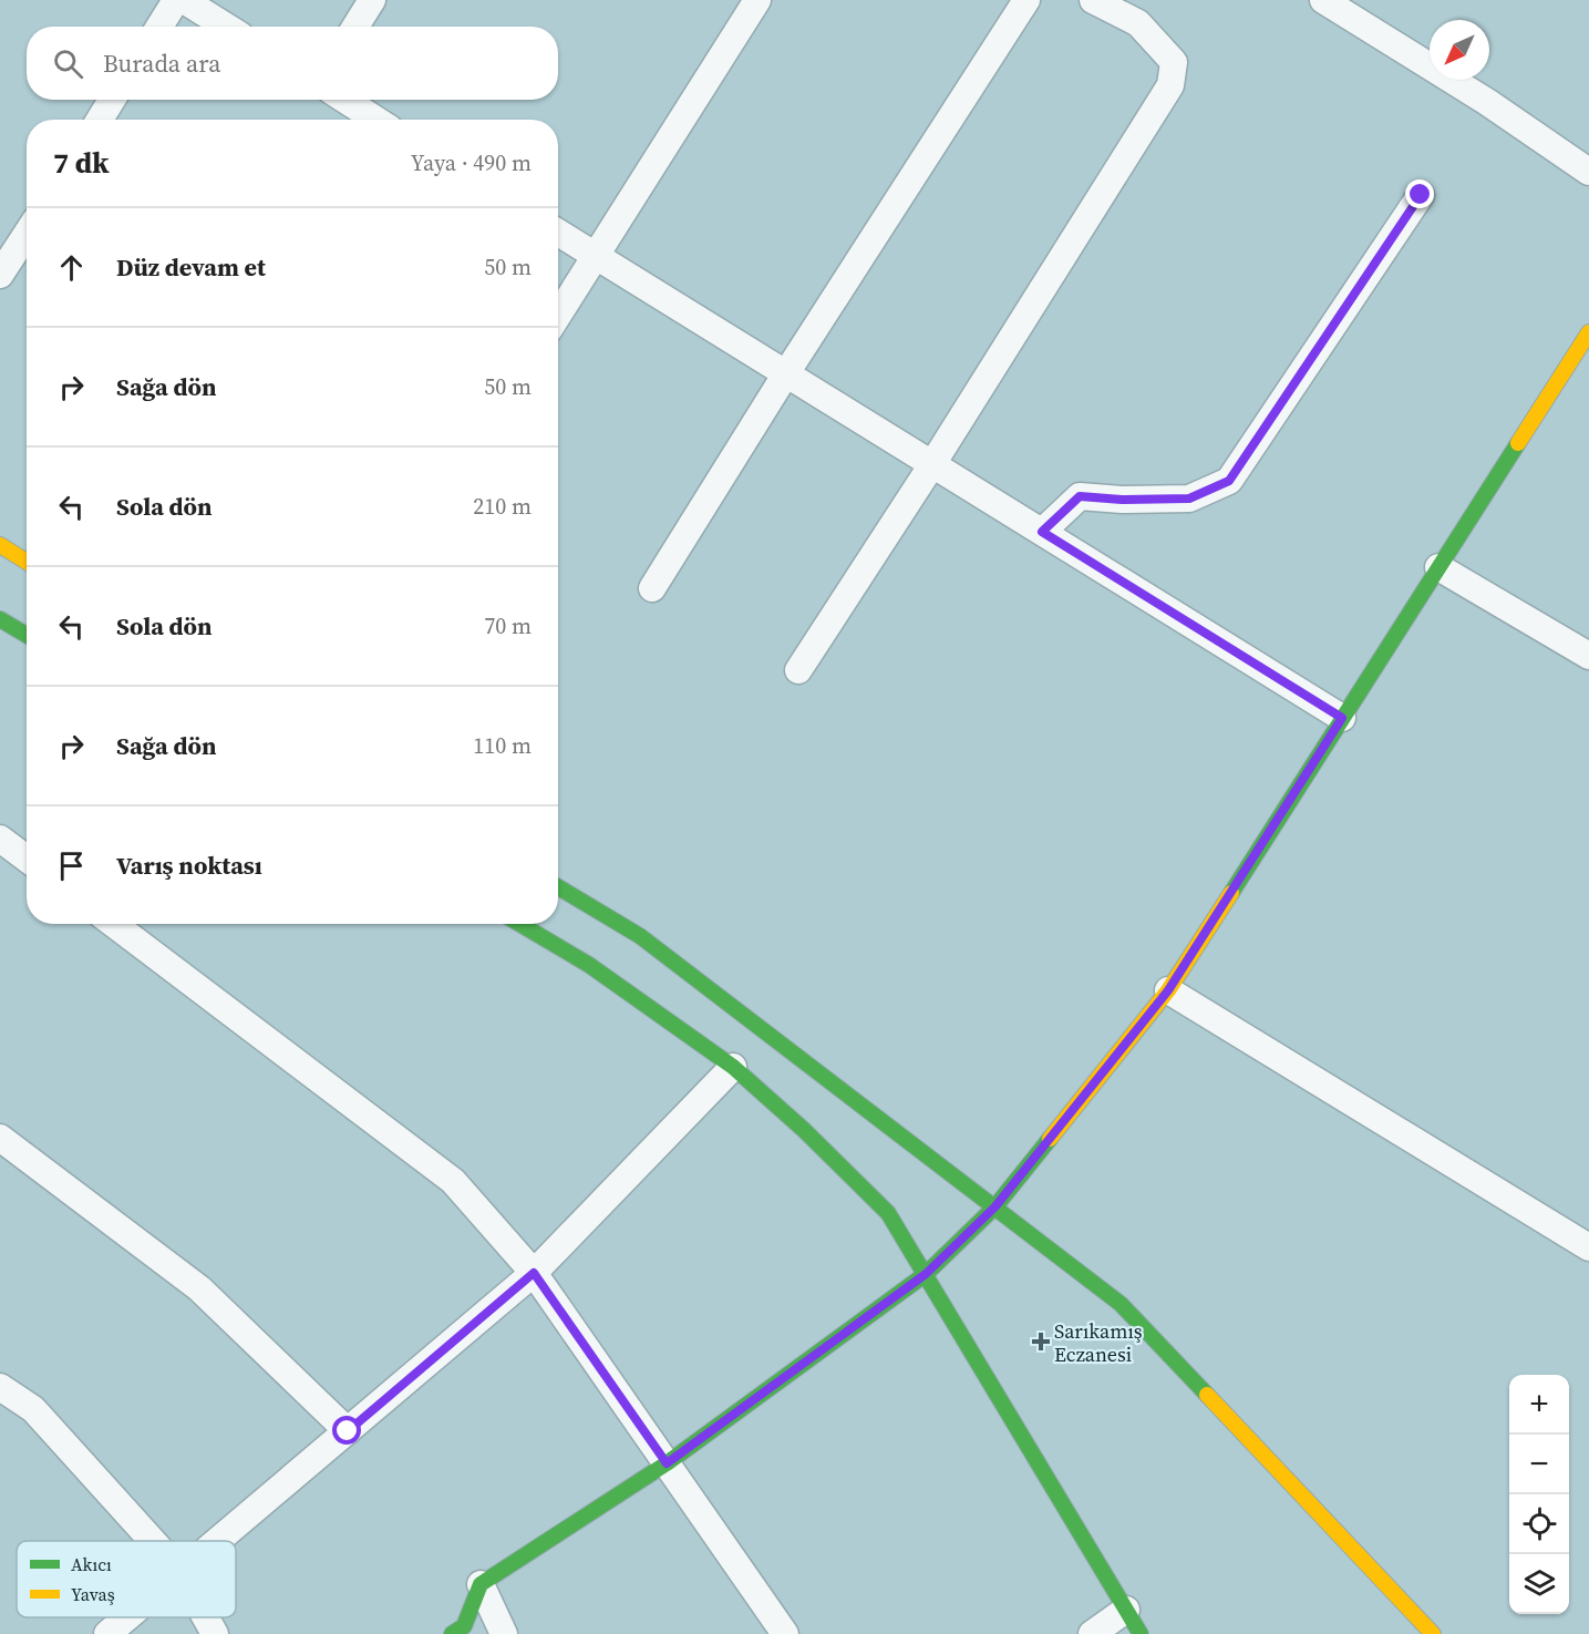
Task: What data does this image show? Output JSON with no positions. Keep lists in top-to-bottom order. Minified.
{"places":{"health":["Sarıkamış Eczanesi"]},"legend":["Akıcı","Yavaş"],"north":"bottom left","page":{"search":"Burada ara","heading":["7 dk","Yaya · 490 m"],"list":[["Düz devam et","50 m"],["Sağa dön","50 m"],["Sola dön","210 m"],["Sola dön","70 m"],["Sağa dön","110 m"],"Varış noktası"],"map_buttons":["+","−"]}}
